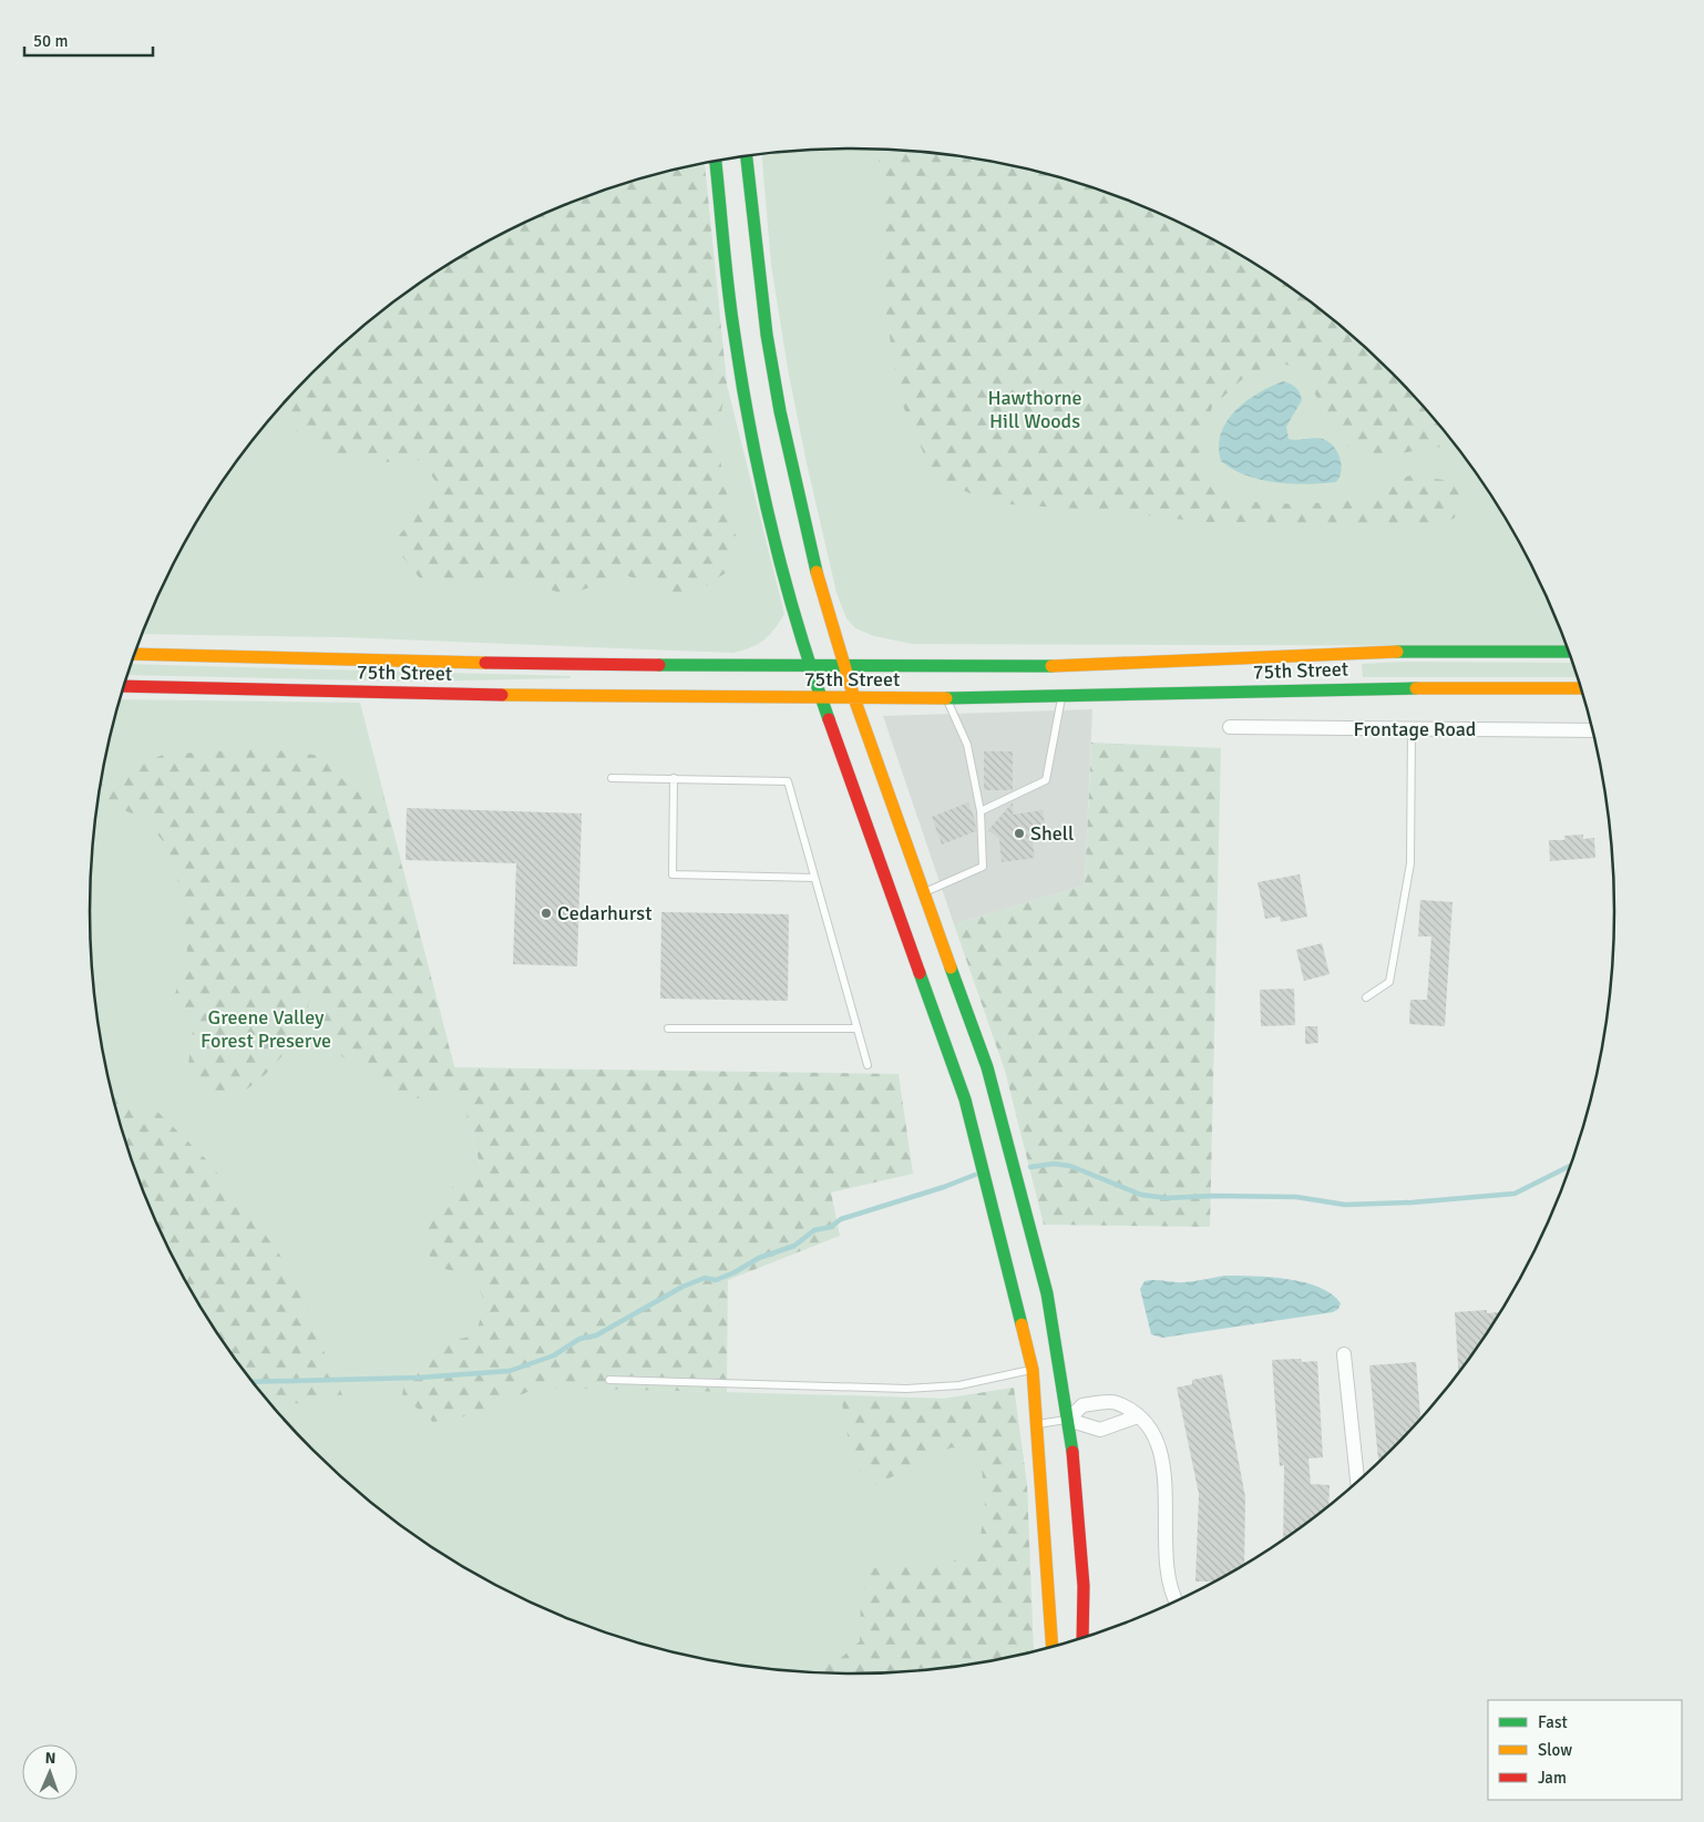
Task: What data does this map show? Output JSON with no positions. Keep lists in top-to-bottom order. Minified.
{"streets":{"main road":["75th Street"],"street":["Frontage Road"]},"parks":["Hawthorne Hill Woods","Greene Valley Forest Preserve"],"places":["Shell","Cedarhurst"],"legend":["Fast","Slow","Jam"],"scale_bar":"50 m","north":"top"}
